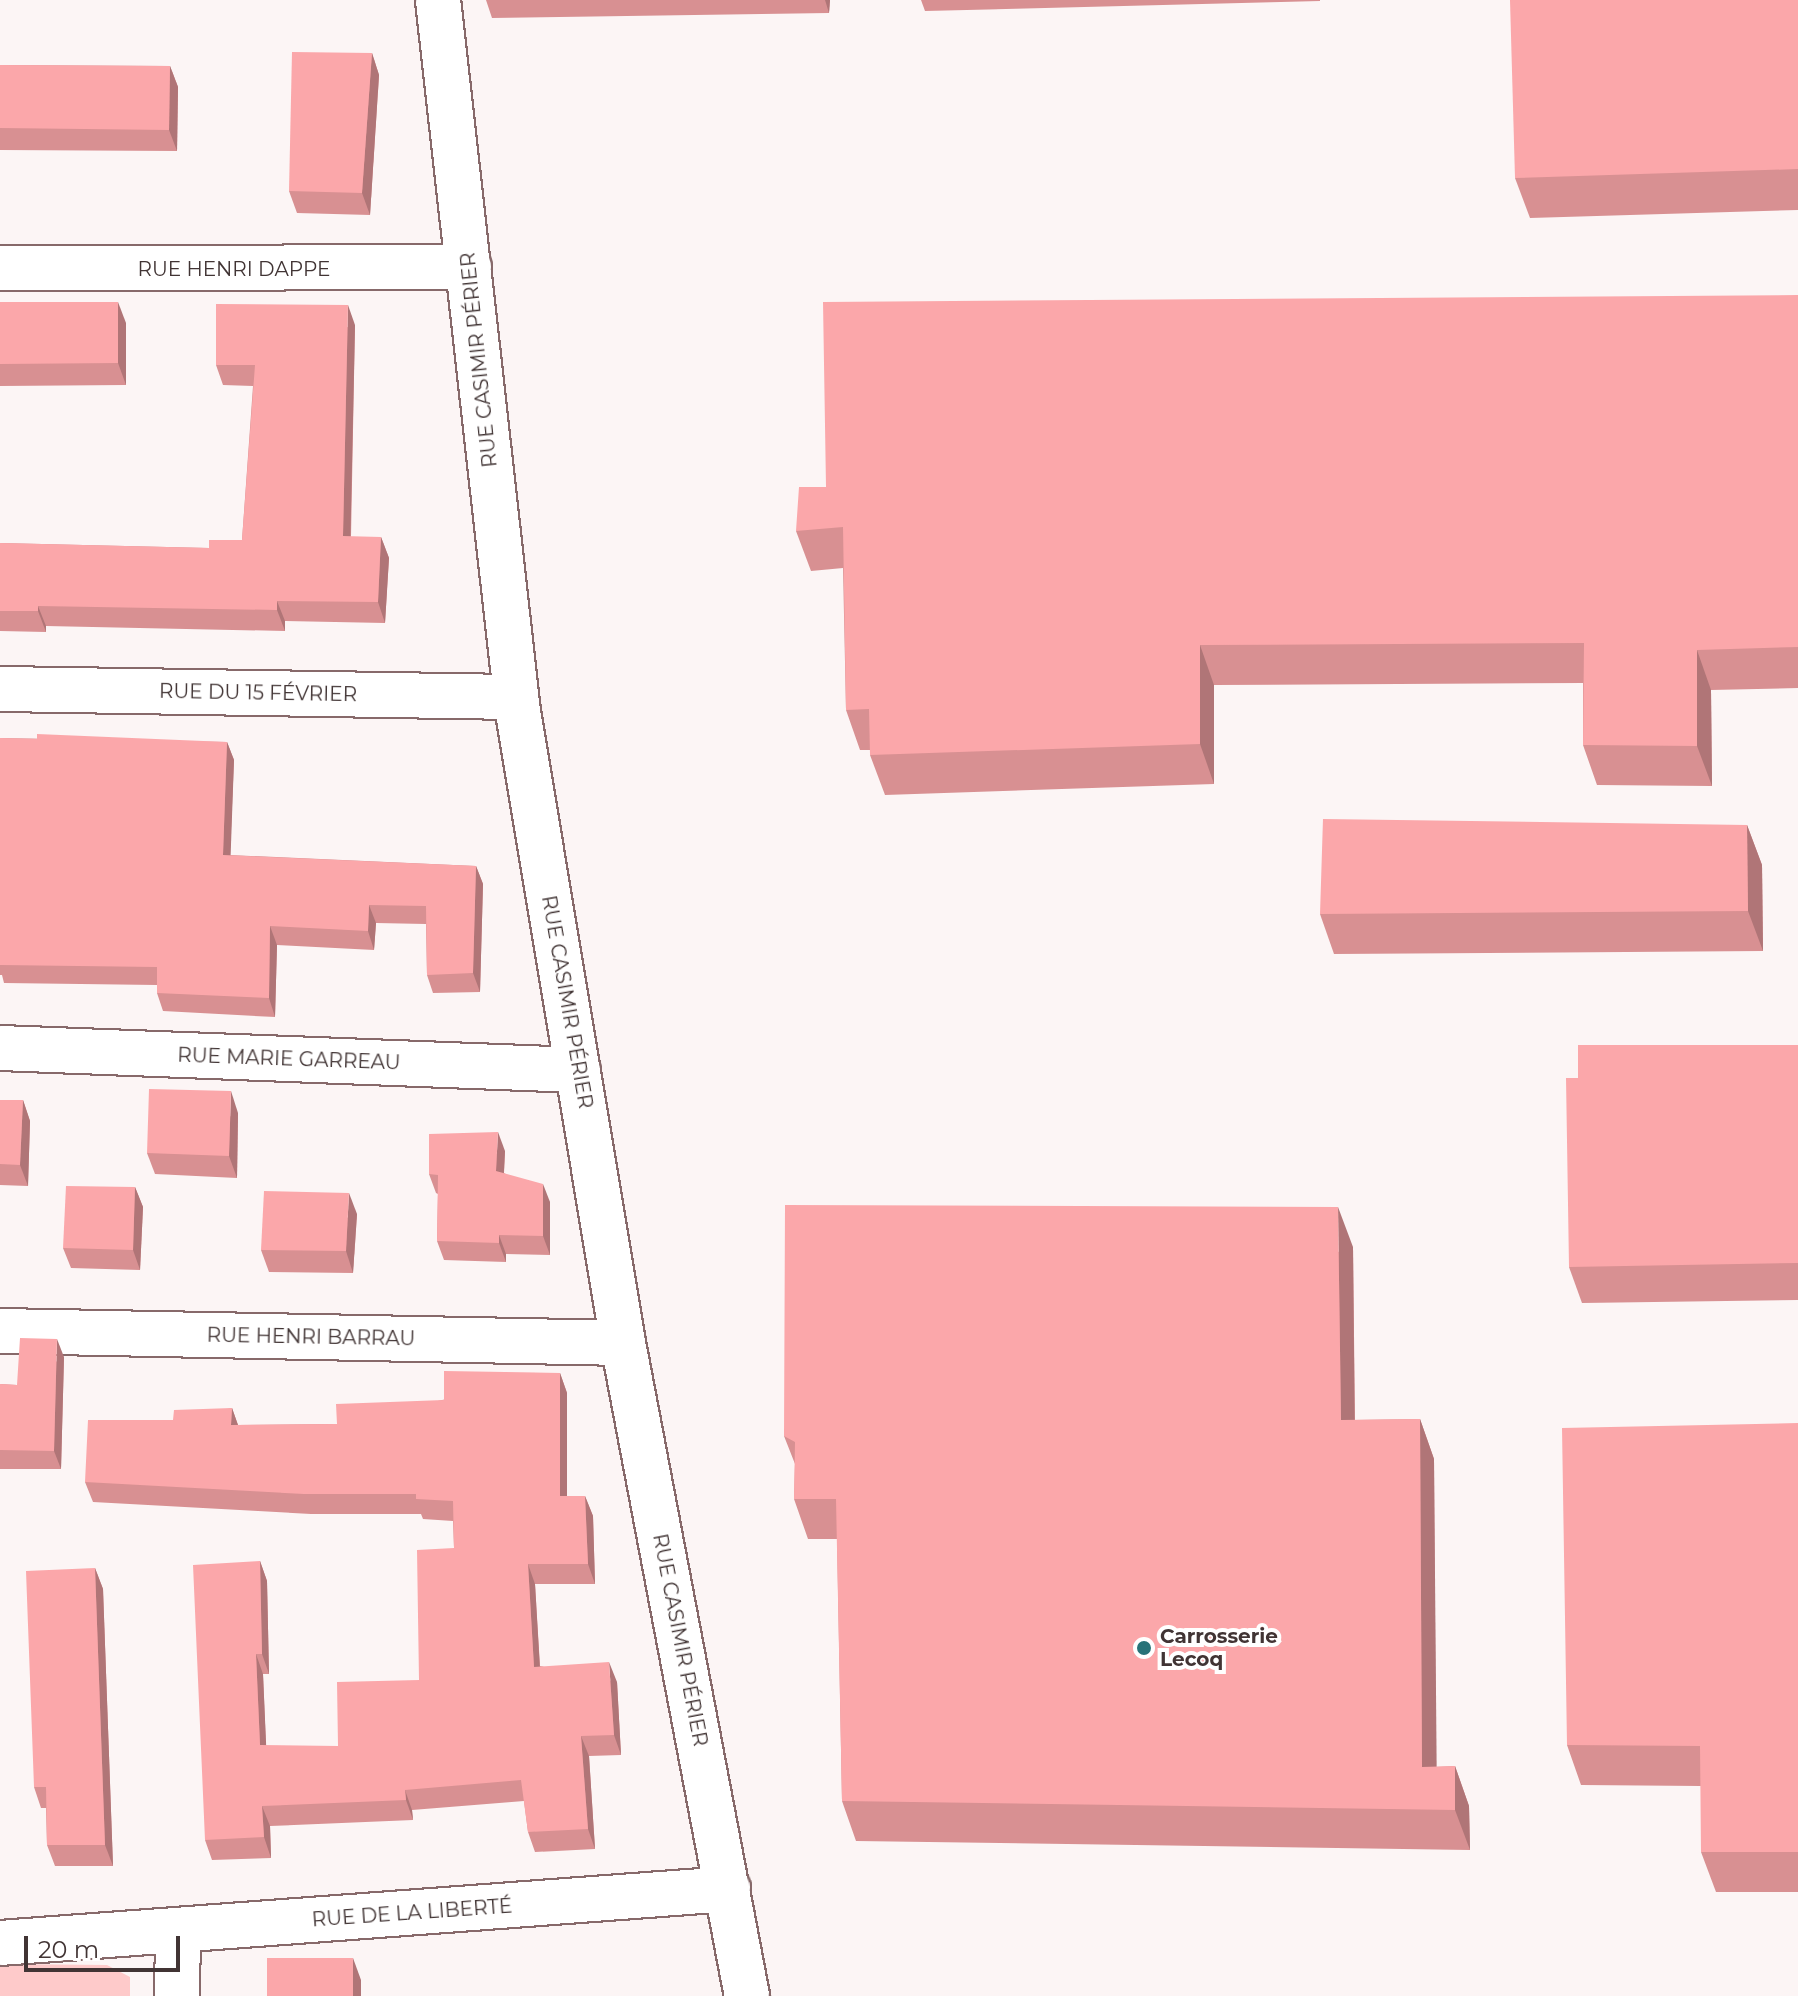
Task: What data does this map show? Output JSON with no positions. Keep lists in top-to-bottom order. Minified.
{"streets":{"street":["RUE HENRI DAPPE","RUE CASIMIR PÉRIER","RUE DU 15 FÉVRIER","RUE MARIE GARREAU","RUE HENRI BARRAU","RUE DE LA LIBERTÉ"]},"crossings":[["RUE HENRI DAPPE","RUE CASIMIR PÉRIER"],["RUE CASIMIR PÉRIER","RUE DU 15 FÉVRIER"],["RUE CASIMIR PÉRIER","RUE MARIE GARREAU"],["RUE CASIMIR PÉRIER","RUE HENRI BARRAU"],["RUE CASIMIR PÉRIER","RUE DE LA LIBERTÉ"]],"places":["Carrosserie Lecoq"],"scale_bar":"20 m"}
